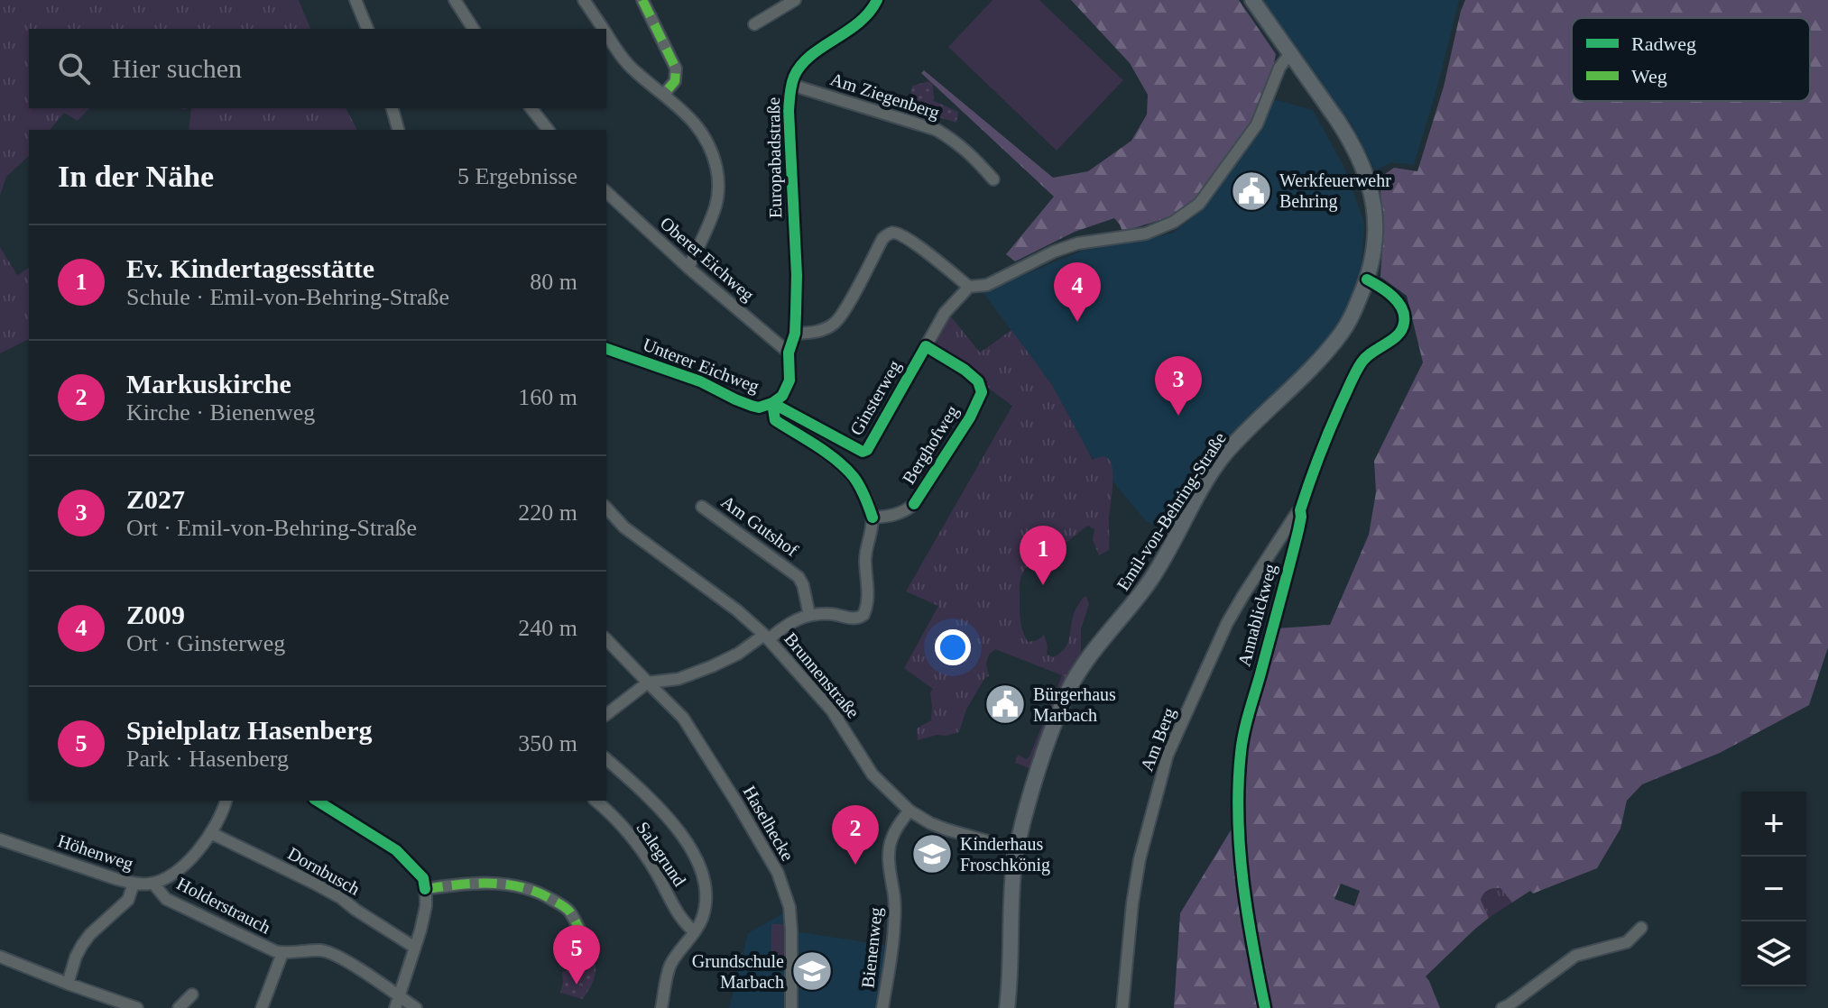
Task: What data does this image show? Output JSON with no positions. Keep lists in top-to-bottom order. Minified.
{"streets":{"main road":["Emil-von-Behring-Straße"],"street":["Am Ziegenberg","Europabadstraße","Oberer Eichweg","Unterer Eichweg","Ginsterweg","Berghofweg","Am Gutshof","Annablickweg","Brunnenstraße","Am Berg","Haselhecke","Höhenweg","Salegrund","Dornbusch","Holderstrauch","Bienenweg"]},"crossings":[["Am Ziegenberg","Europabadstraße"],["Europabadstraße","Oberer Eichweg"],["Europabadstraße","Unterer Eichweg"],["Oberer Eichweg","Unterer Eichweg"],["Unterer Eichweg","Ginsterweg"],["Ginsterweg","Berghofweg"],["Emil-von-Behring-Straße","Annablickweg"],["Emil-von-Behring-Straße","Brunnenstraße"],["Annablickweg","Am Berg"],["Brunnenstraße","Bienenweg"],["Höhenweg","Dornbusch"],["Höhenweg","Holderstrauch"]],"places":{"public building":["Werkfeuerwehr Behring","Bürgerhaus Marbach"],"school or university":["Kinderhaus Froschkönig","Grundschule Marbach"]},"legend":["Radweg","Weg"],"page":{"search":"Hier suchen","heading":["In der Nähe","5 Ergebnisse"],"list":[{"mark":"1","name":"Ev. Kindertagesstätte","note":"Schule · Emil-von-Behring-Straße","value":"80 m"},{"mark":"2","name":"Markuskirche","note":"Kirche · Bienenweg","value":"160 m"},{"mark":"3","name":"Z027","note":"Ort · Emil-von-Behring-Straße","value":"220 m"},{"mark":"4","name":"Z009","note":"Ort · Ginsterweg","value":"240 m"},{"mark":"5","name":"Spielplatz Hasenberg","note":"Park · Hasenberg","value":"350 m"}],"pins":["4","3","1","2","5"],"map_buttons":["+","−"]}}
